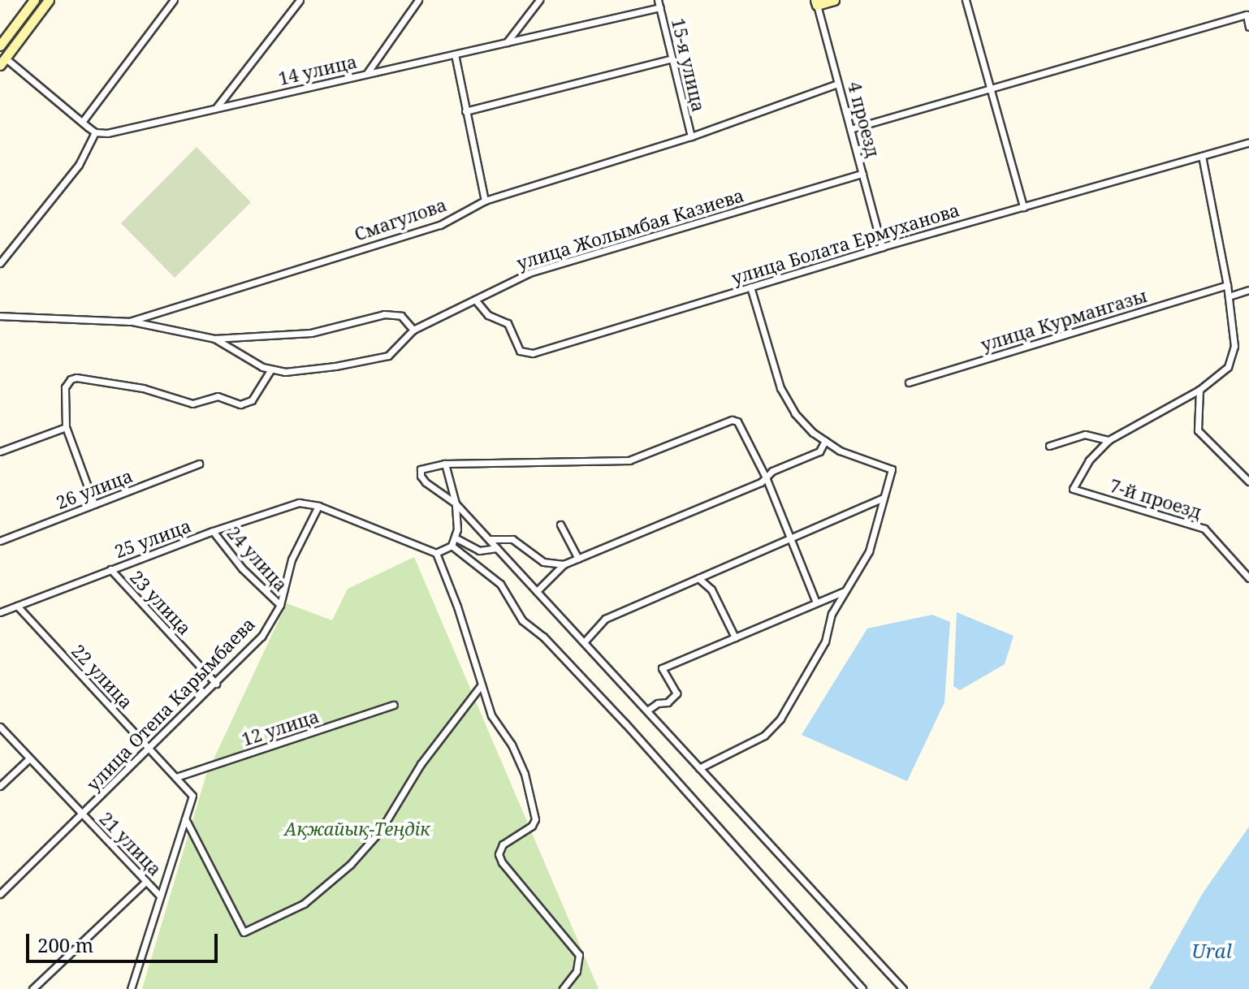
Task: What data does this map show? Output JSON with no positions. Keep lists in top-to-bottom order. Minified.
{"streets":{"street":["15-я улица","14 улица","4 проезд","Смагулова","улица Жолымбая Казиева","улица Болата Ермуханова","улица Курмангазы","26 улица","7-й проезд","25 улица","24 улица","23 улица","22 улица","улица Отепа Карымбаева","12 улица","21 улица"]},"crossings":[["15-я улица","14 улица"],["15-я улица","Смагулова"],["4 проезд","Смагулова"],["4 проезд","улица Жолымбая Казиева"],["4 проезд","улица Болата Ермуханова"],["улица Жолымбая Казиева","улица Болата Ермуханова"],["25 улица","24 улица"],["25 улица","23 улица"],["25 улица","22 улица"],["25 улица","улица Отепа Карымбаева"],["24 улица","улица Отепа Карымбаева"],["23 улица","улица Отепа Карымбаева"],["22 улица","улица Отепа Карымбаева"],["22 улица","12 улица"],["улица Отепа Карымбаева","21 улица"]],"water":["Ural"],"parks":["Ақжайық-Теңдік"],"scale_bar":"200 m"}
